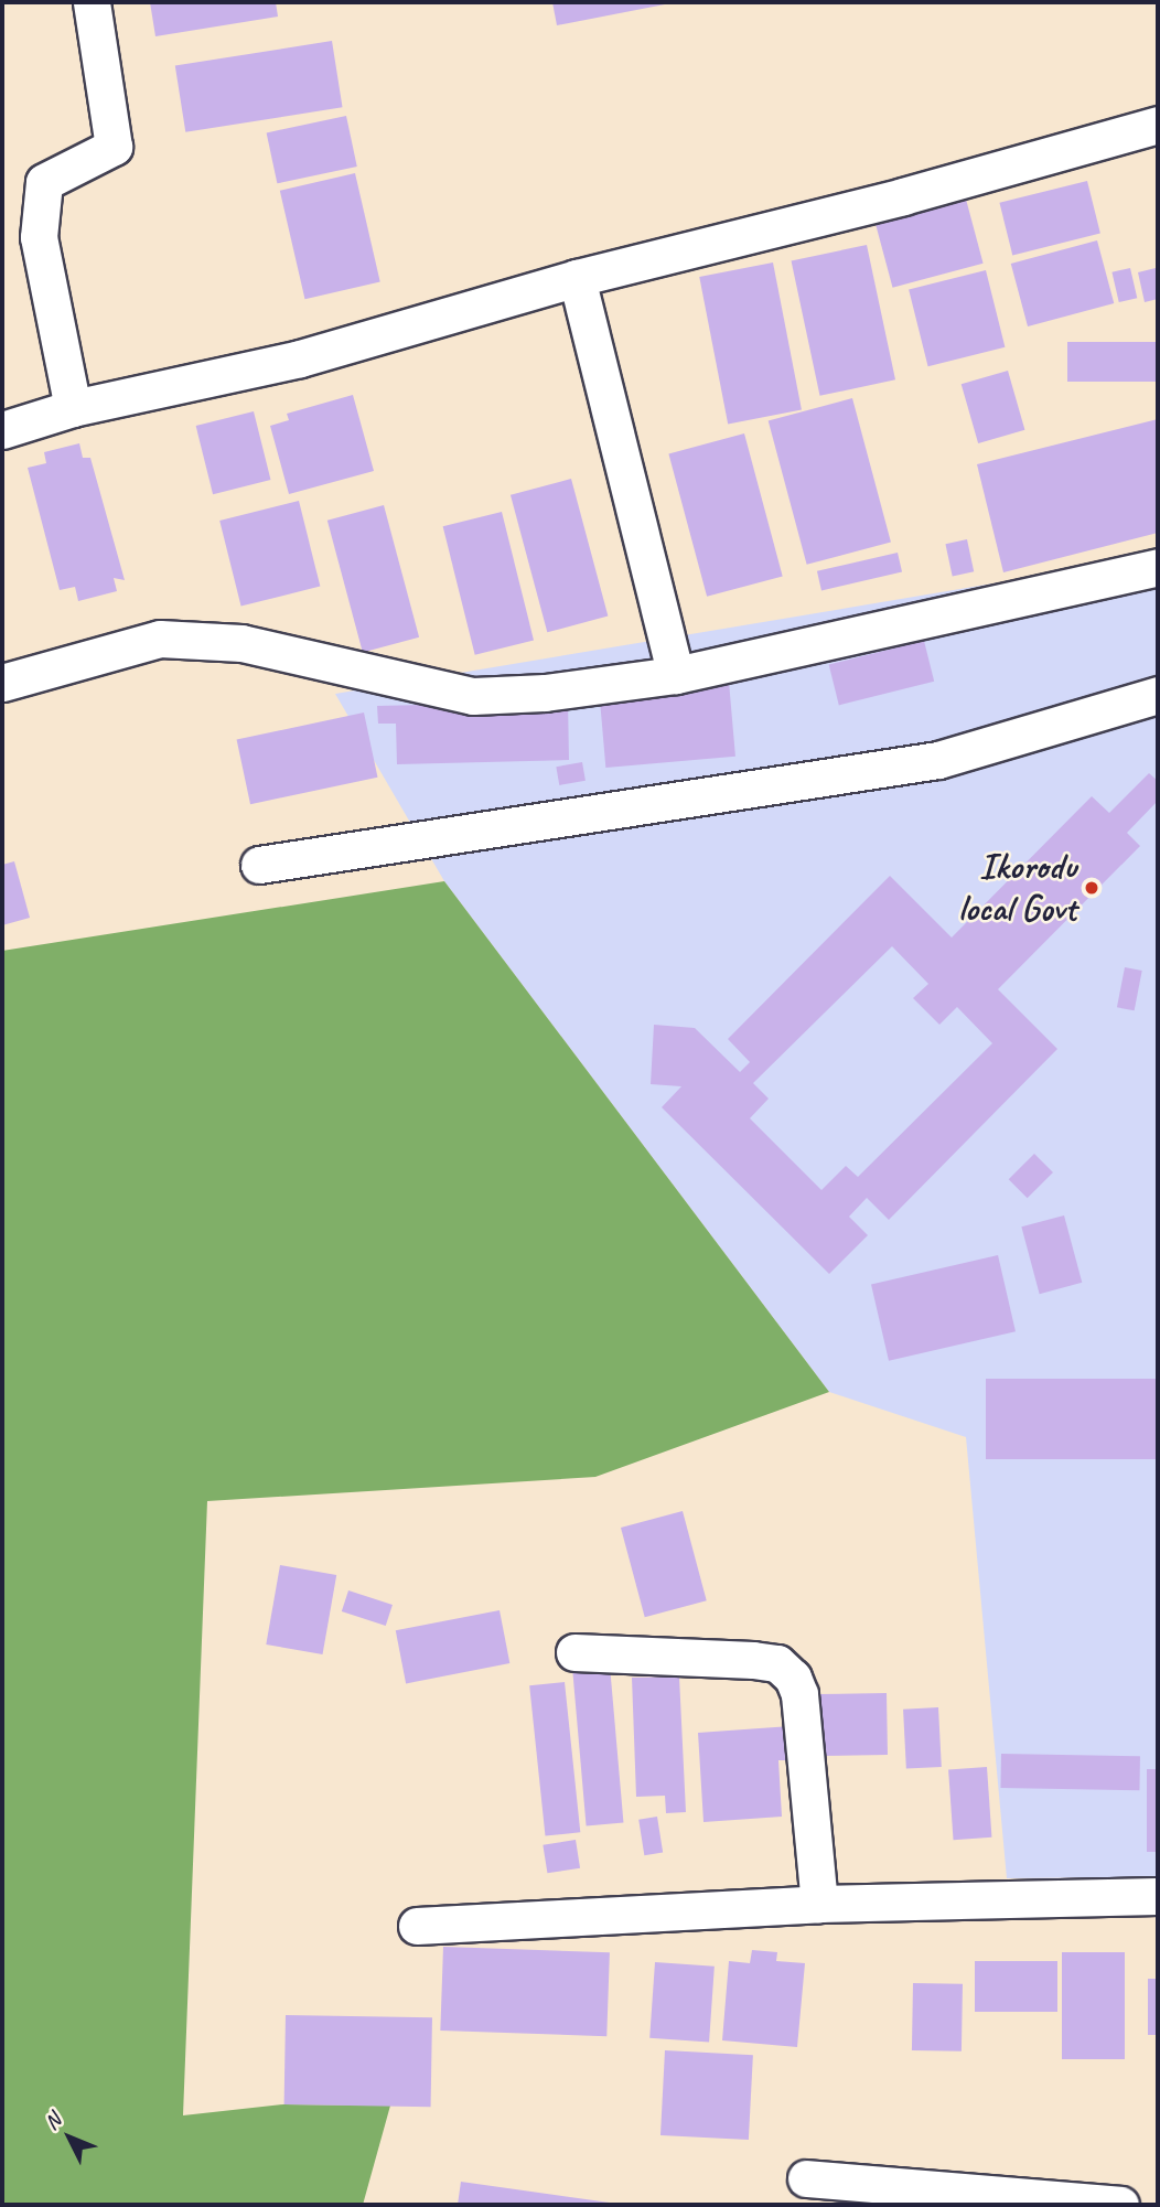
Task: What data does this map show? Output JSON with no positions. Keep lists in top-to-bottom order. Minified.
{"places":["Ikorodu local Govt"],"north":"top left"}
